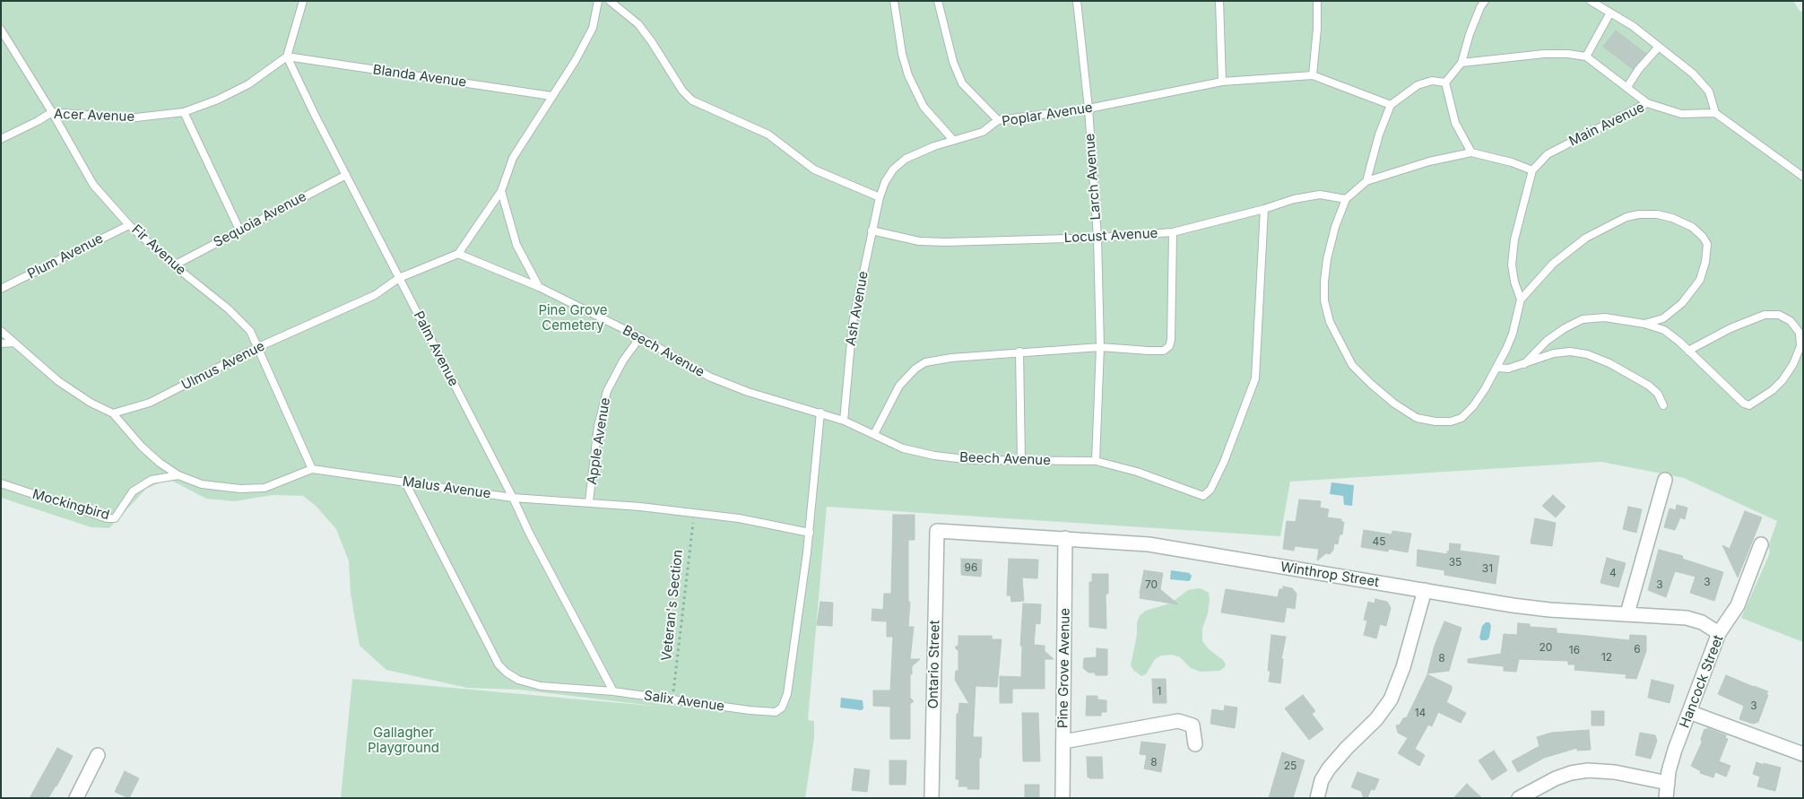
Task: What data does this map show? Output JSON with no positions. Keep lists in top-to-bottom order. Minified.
{"streets":{"street":["Winthrop Street","Ontario Street","Pine Grove Avenue","Hancock Street"],"lane":["Blanda Avenue","Poplar Avenue","Acer Avenue","Main Avenue","Larch Avenue","Sequoia Avenue","Locust Avenue","Fir Avenue","Plum Avenue","Ash Avenue","Palm Avenue","Beech Avenue","Ulmus Avenue","Apple Avenue","Malus Avenue","Mockingbird","Salix Avenue"],"path":["Veteran's Section"]},"crossings":[["Blanda Avenue","Acer Avenue"],["Blanda Avenue","Palm Avenue"],["Poplar Avenue","Larch Avenue"],["Poplar Avenue","Ash Avenue"],["Acer Avenue","Fir Avenue"],["Acer Avenue","Palm Avenue"],["Larch Avenue","Locust Avenue"],["Larch Avenue","Beech Avenue"],["Sequoia Avenue","Fir Avenue"],["Sequoia Avenue","Palm Avenue"],["Locust Avenue","Ash Avenue"],["Locust Avenue","Beech Avenue"],["Fir Avenue","Plum Avenue"],["Fir Avenue","Ulmus Avenue"],["Fir Avenue","Malus Avenue"],["Ash Avenue","Beech Avenue"],["Palm Avenue","Ulmus Avenue"],["Palm Avenue","Malus Avenue"],["Palm Avenue","Salix Avenue"],["Beech Avenue","Ulmus Avenue"],["Beech Avenue","Apple Avenue"],["Beech Avenue","Salix Avenue"],["Apple Avenue","Malus Avenue"],["Malus Avenue","Veteran's Section"],["Malus Avenue","Salix Avenue"],["Winthrop Street","Ontario Street"],["Winthrop Street","Pine Grove Avenue"],["Winthrop Street","Hancock Street"],["Veteran's Section","Salix Avenue"]],"parks":["Pine Grove Cemetery","Gallagher Playground"],"house_numbers":["45","35","96","31","4","3","70","3","20","6","16","12","8","1","3","14","8","25"]}
